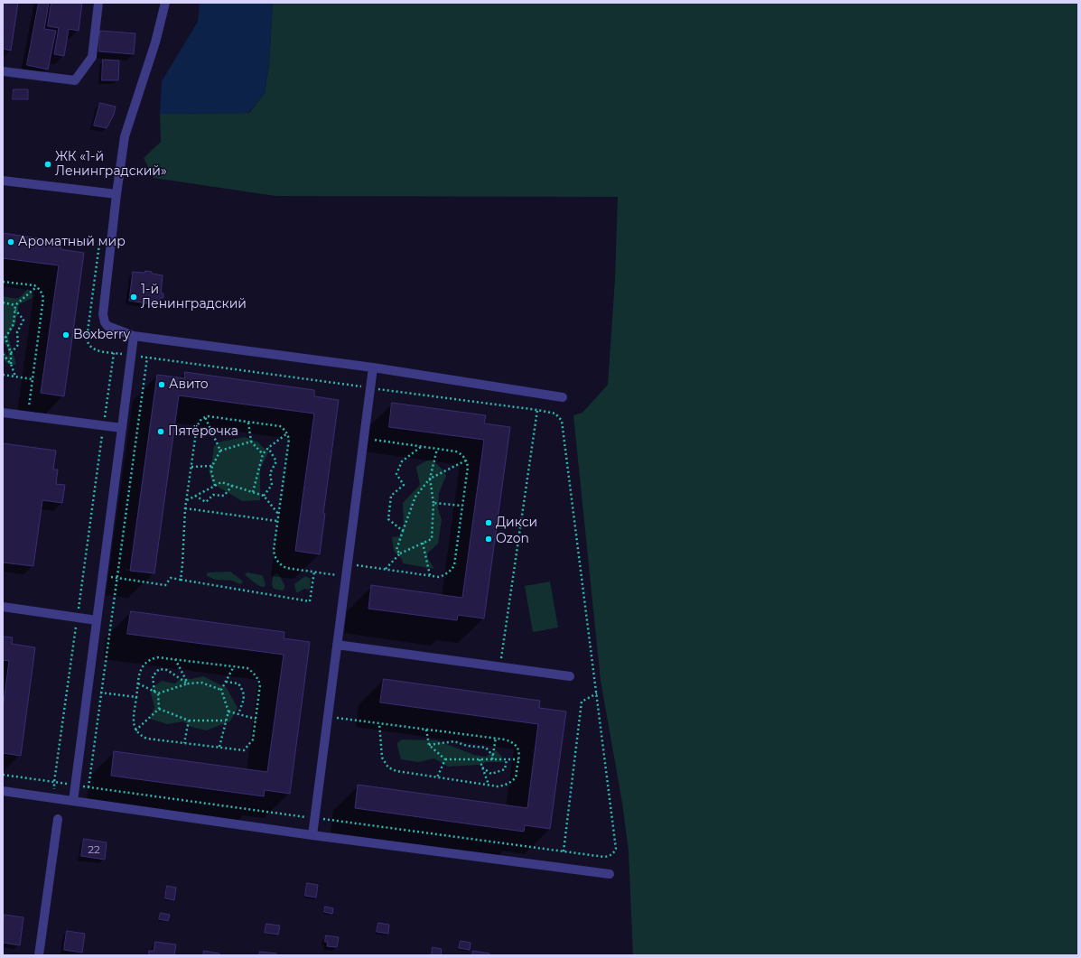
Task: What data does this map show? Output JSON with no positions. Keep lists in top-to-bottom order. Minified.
{"places":["ЖК «1-й Ленинградский»","Ароматный мир","1-й Ленинградский","Boxberry","Авито","Пятёрочка","Дикси","Ozon"],"house_numbers":["22"]}
